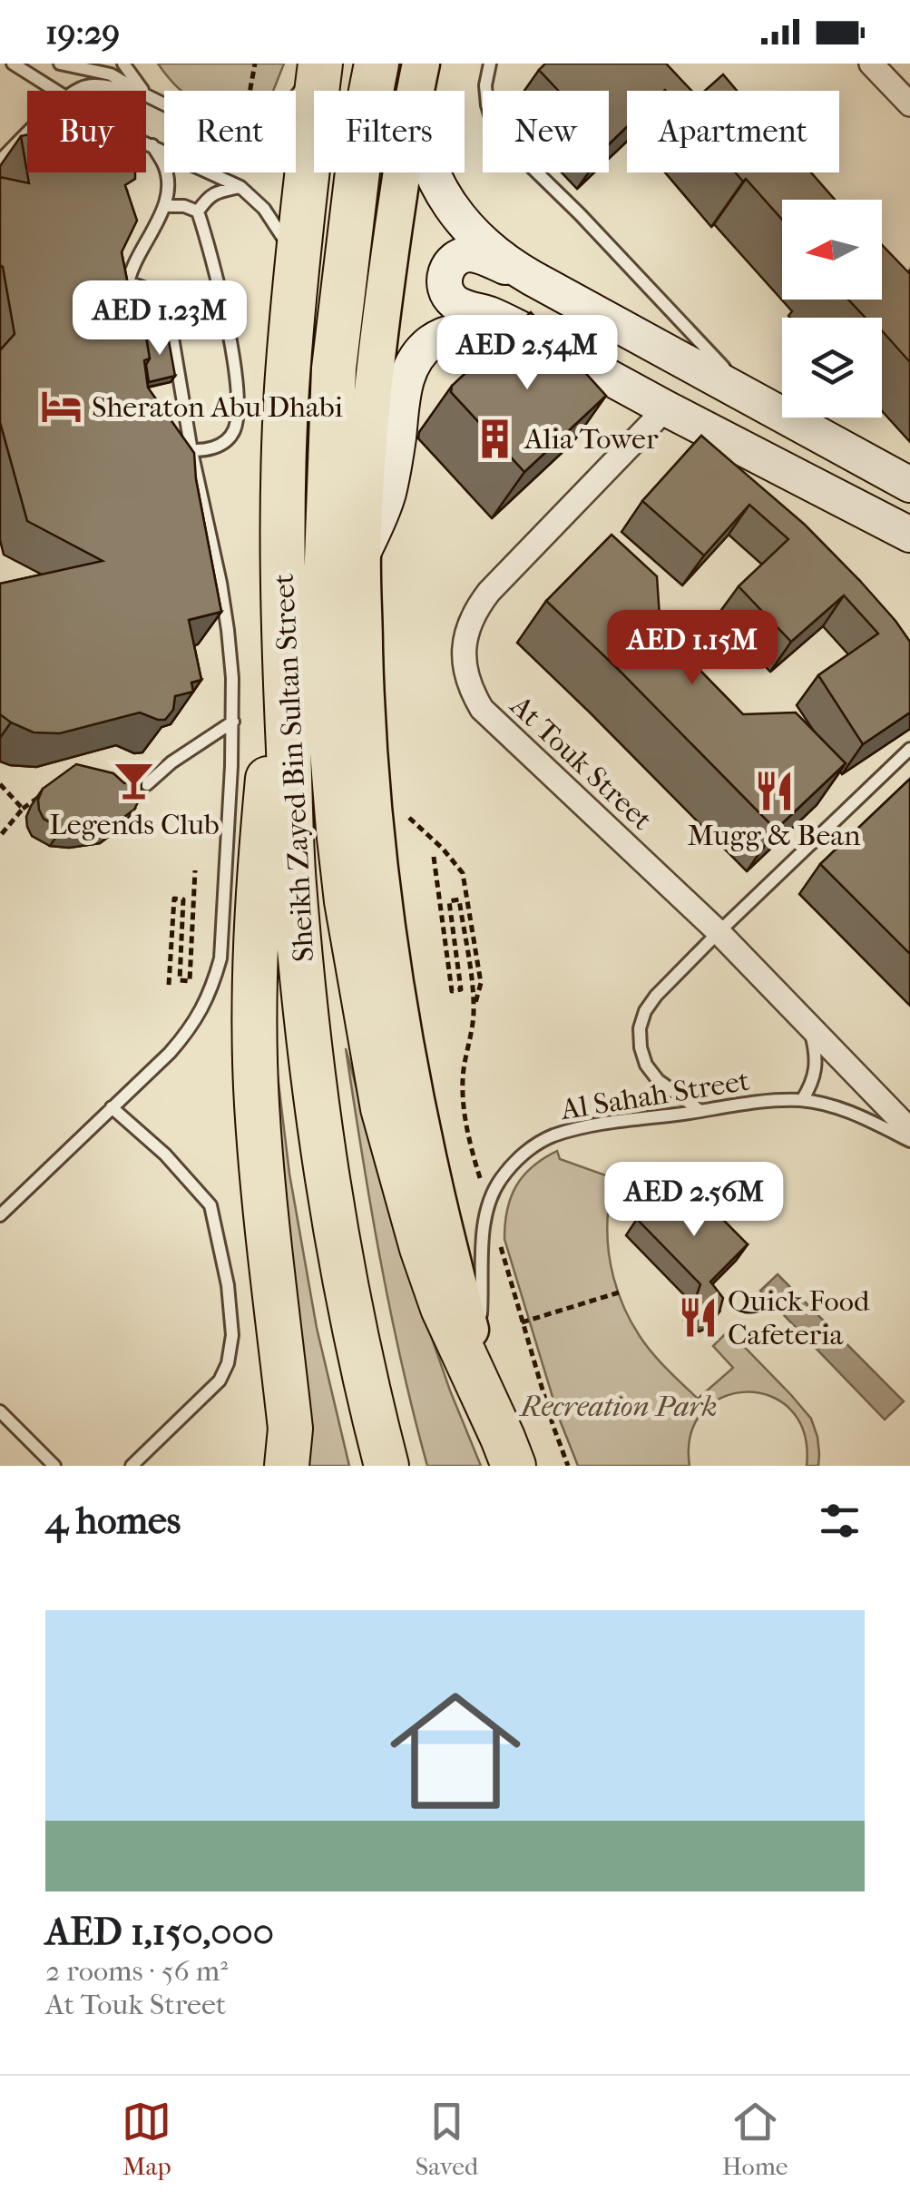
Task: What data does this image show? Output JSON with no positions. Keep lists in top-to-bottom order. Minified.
{"streets":{"highway":["Sheikh Zayed Bin Sultan Street"],"street":["At Touk Street"],"lane":["Al Sahah Street"]},"crossings":[["At Touk Street","Al Sahah Street"]],"parks":["Recreation Park"],"places":{"hotel":["Sheraton Abu Dhabi"],"building":["Alia Tower"],"bar":["Legends Club"],"restaurant":["Mugg & Bean","Quick Food Cafeteria"]},"north":"left","page":{"status":"19:29","chip":["Buy","Rent","Filters","New","Apartment"],"price":["AED 1.23M","AED 2.54M","AED 1.15M","AED 2.56M"],"heading":"4 homes","list":[{"name":"AED 1,150,000","note":"2 rooms · 56 m² · At Touk Street"}],"tabs":["Map","Saved","Home"]}}
